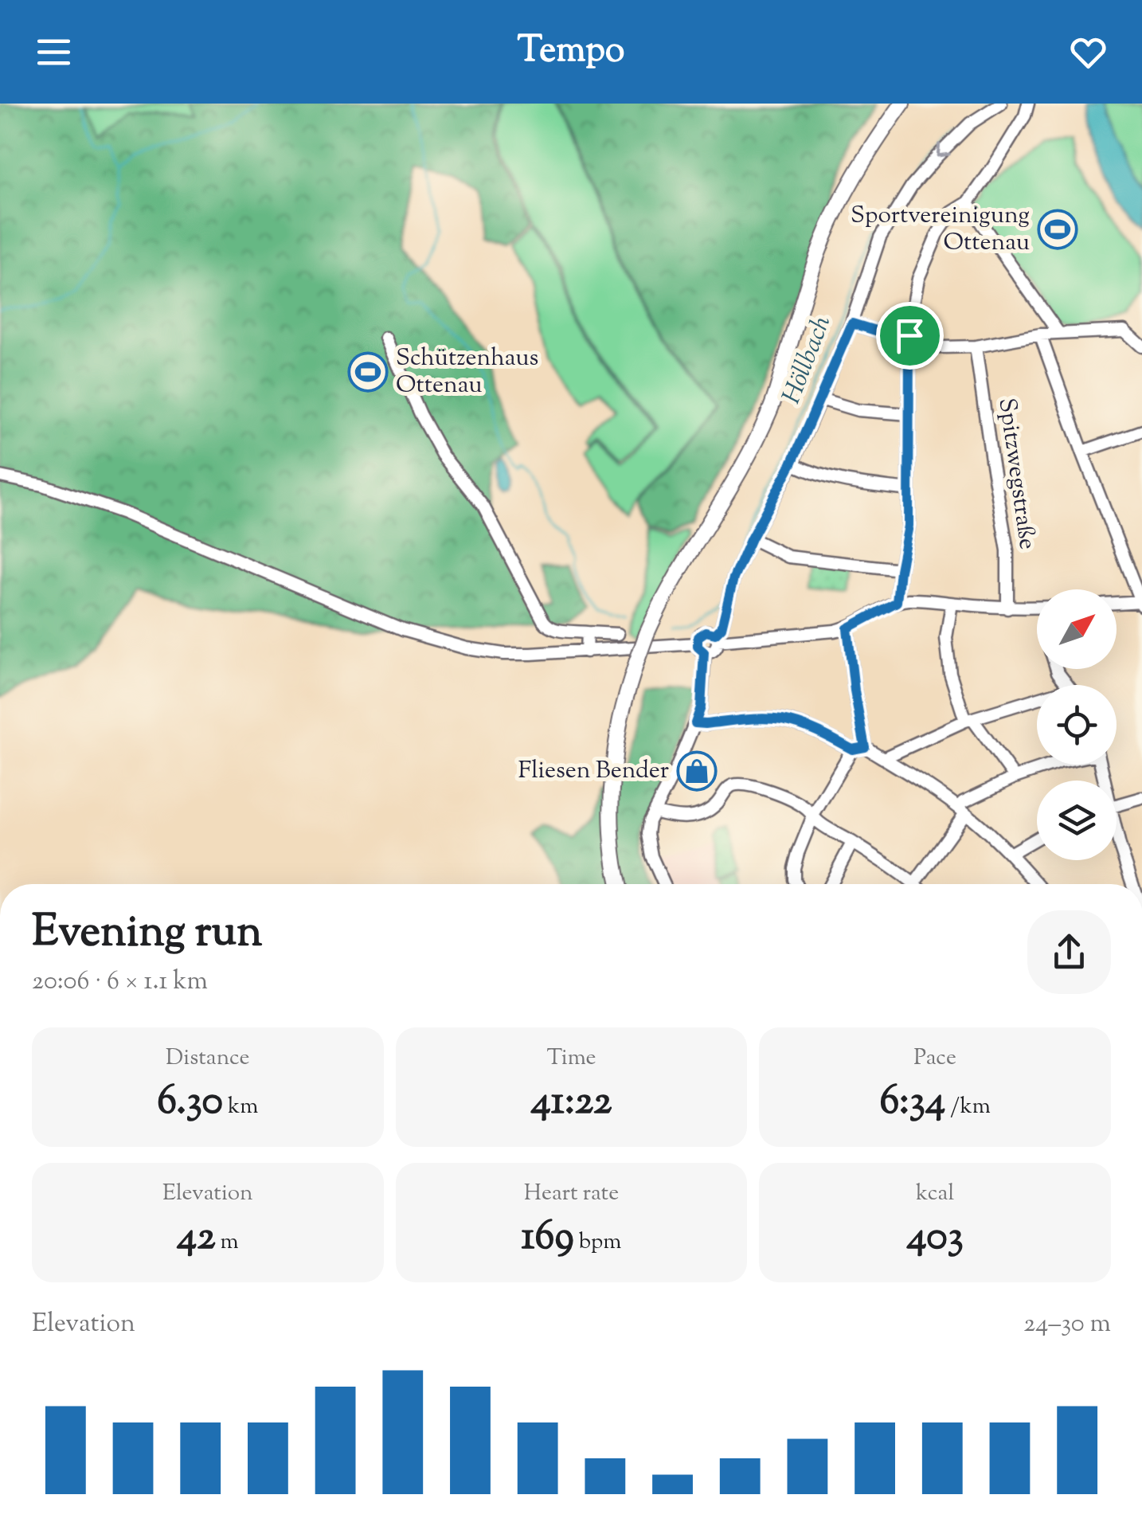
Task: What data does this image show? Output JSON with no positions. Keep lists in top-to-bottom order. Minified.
{"streets":{"street":["Spitzwegstraße"]},"water":["Höllbach"],"places":{"sports":["Sportvereinigung Ottenau","Schützenhaus Ottenau"],"shop":["Fliesen Bender"]},"north":"top right","page":{"header":"Tempo","heading":["Evening run","20:06 · 6 × 1.1 km"],"stats":[["Distance","6.30 km"],["Time","41:22"],["Pace","6:34 /km"],["Elevation","42 m"],["Heart rate","169 bpm"],["kcal","403"]],"chart":["Elevation","24–30 m"]}}
